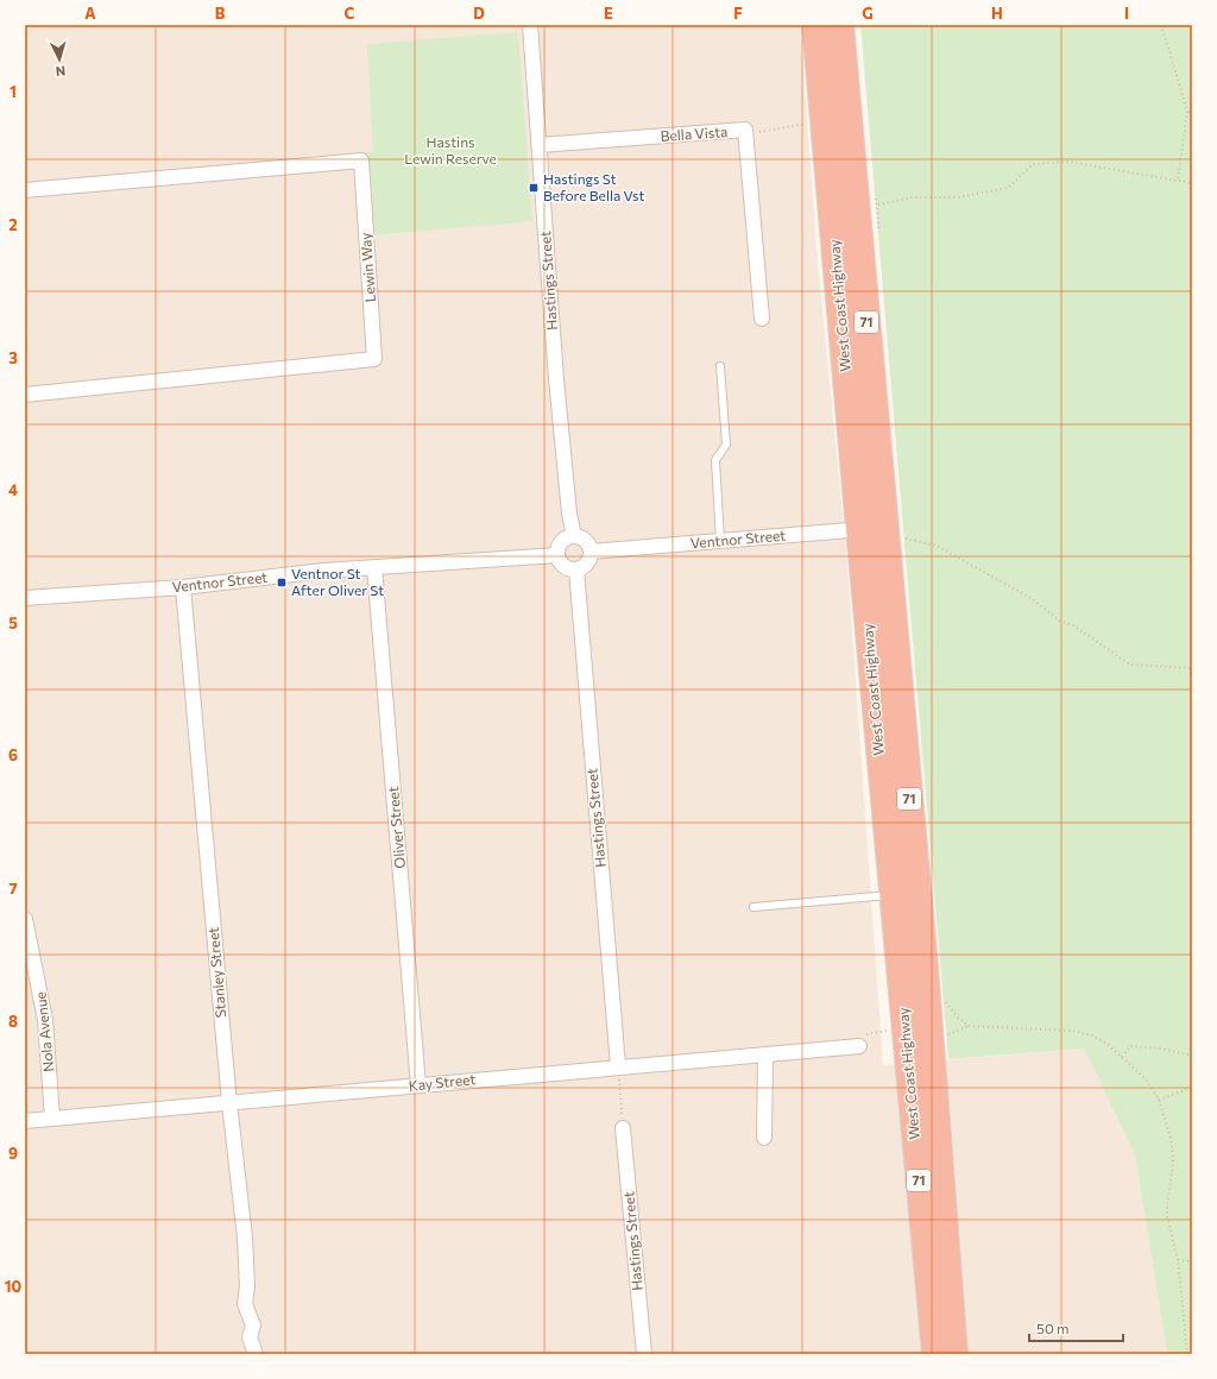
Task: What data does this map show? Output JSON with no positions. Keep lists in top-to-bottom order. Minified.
{"streets":{"highway":["West Coast Highway","71"],"street":["Bella Vista","Lewin Way","Hastings Street","Ventnor Street","Oliver Street","Stanley Street","Nola Avenue","Kay Street"]},"crossings":[["Bella Vista","Hastings Street"],["Hastings Street","Ventnor Street"],["Hastings Street","Kay Street"],["West Coast Highway","Ventnor Street"],["Ventnor Street","Oliver Street"],["Ventnor Street","Stanley Street"],["Oliver Street","Kay Street"],["Stanley Street","Kay Street"],["Nola Avenue","Kay Street"]],"parks":["Hastins Lewin Reserve"],"places":{"transit":["Hastings St Before Bella Vst","Ventnor St After Oliver St"]},"scale_bar":"50 m","north":"bottom","grid":{"columns":["A","B","C","D","E","F","G","H","I"],"rows":["1","2","3","4","5","6","7","8","9","10"]}}
